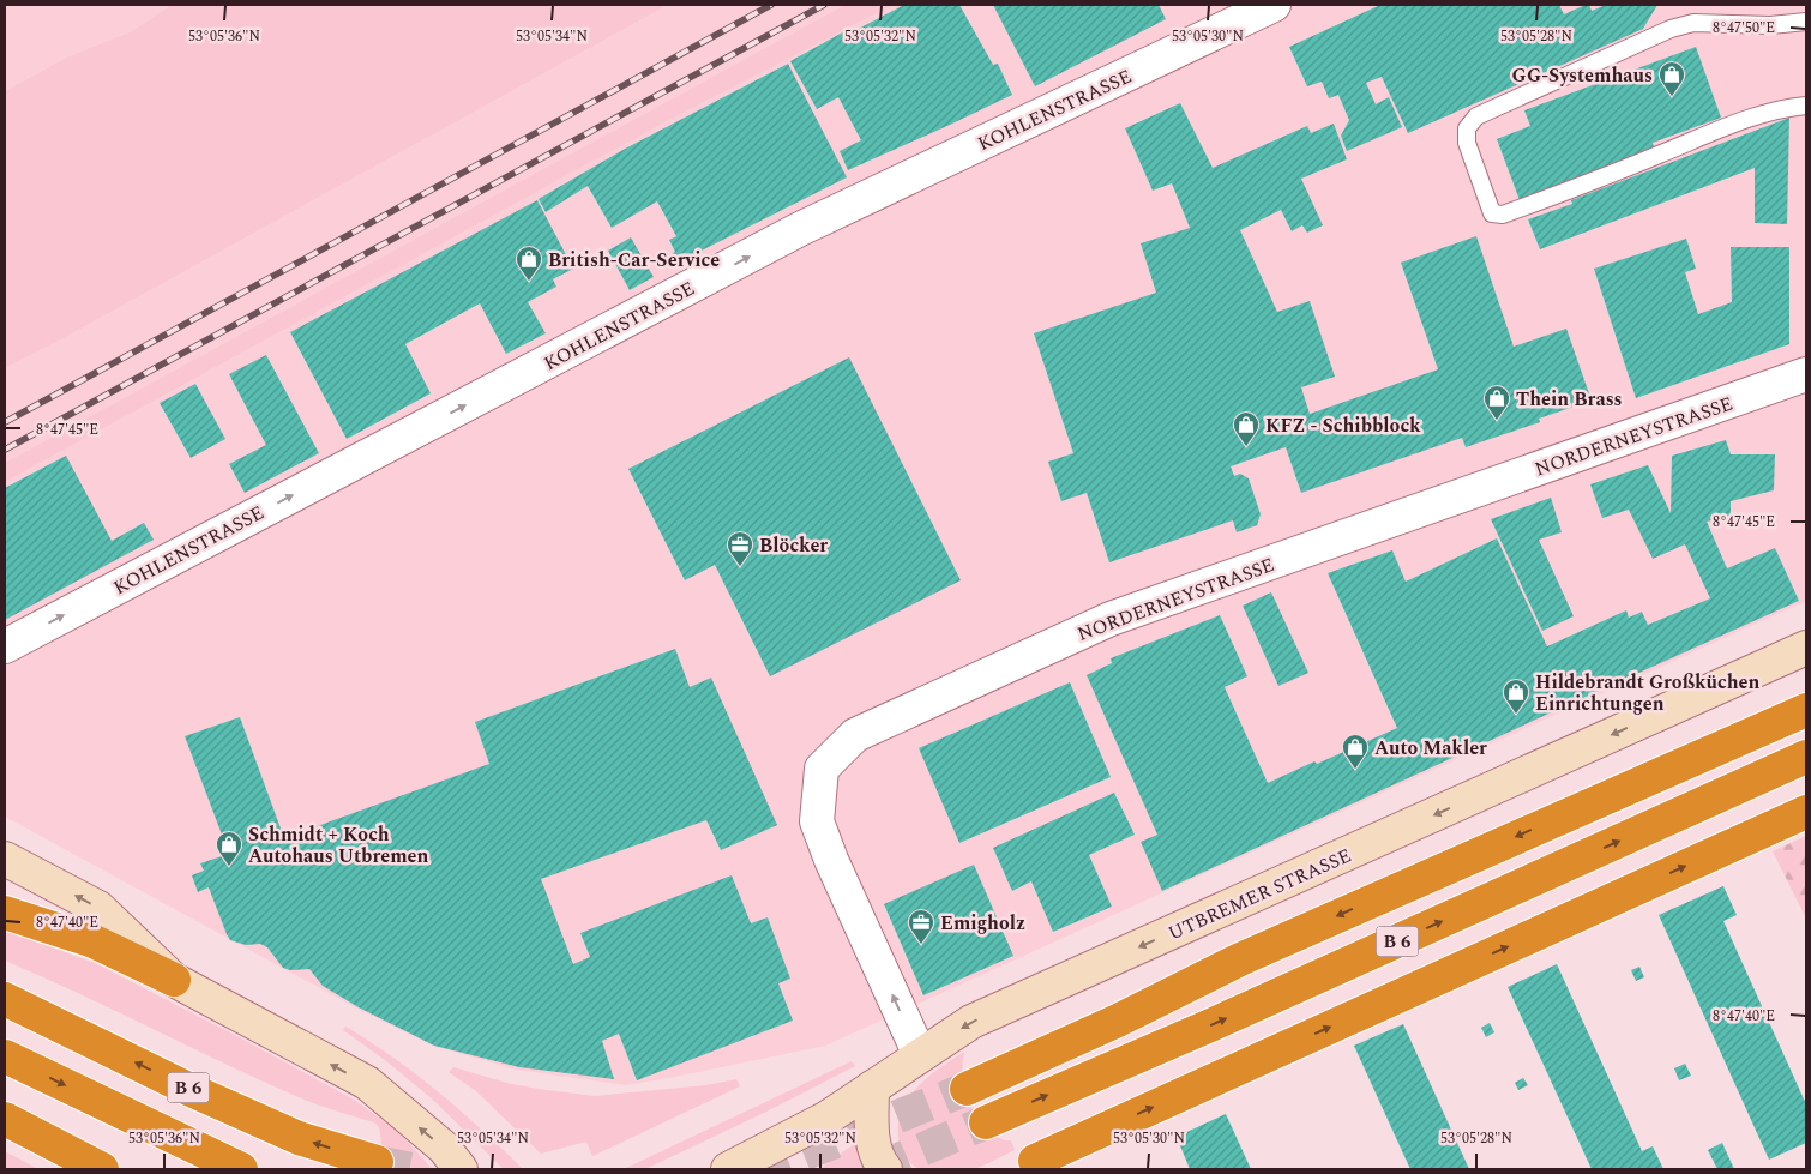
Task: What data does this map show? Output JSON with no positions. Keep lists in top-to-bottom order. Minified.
{"streets":{"highway":["B 6"],"main road":["UTBREMER STRASSE"],"street":["KOHLENSTRASSE","NORDERNEYSTRASSE"]},"crossings":[["NORDERNEYSTRASSE","UTBREMER STRASSE"]],"one_way":["KOHLENSTRASSE","NORDERNEYSTRASSE","UTBREMER STRASSE"],"places":{"shop":["GG-Systemhaus","British-Car-Service","Thein Brass","KFZ - Schibblock","Hildebrandt Großküchen Einrichtungen","Auto Makler","Schmidt + Koch Autohaus Utbremen"],"office":["Blöcker","Emigholz"]},"coordinates":["8°47'50\"E","53°05'36\"N","53°05'34\"N","53°05'32\"N","53°05'30\"N","53°05'28\"N","8°47'45\"E","8°47'40\"E"]}
